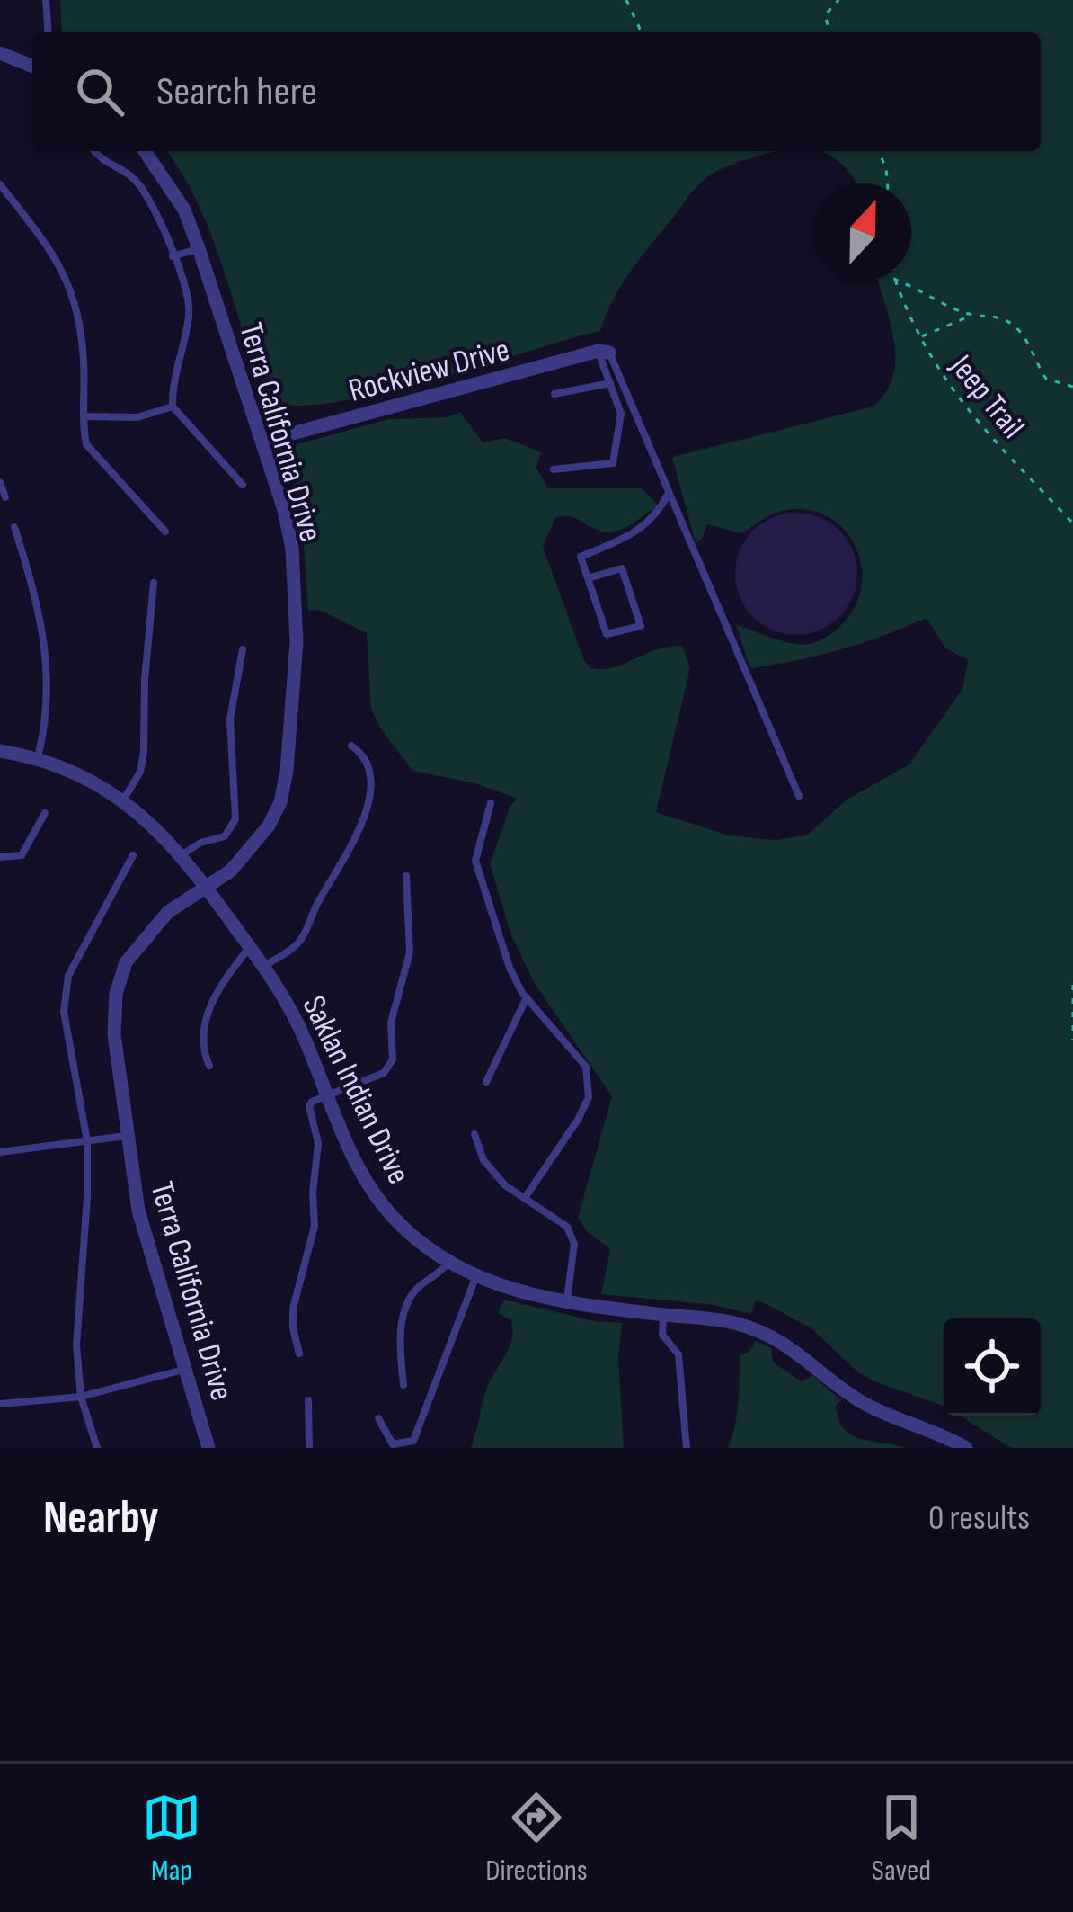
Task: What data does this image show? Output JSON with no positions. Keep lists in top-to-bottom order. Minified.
{"streets":{"street":["Rockview Drive","Terra California Drive","Saklan Indian Drive"],"path":["Jeep Trail"]},"crossings":[["Rockview Drive","Terra California Drive"],["Terra California Drive","Saklan Indian Drive"]],"north":"top","page":{"search":"Search here","heading":["Nearby","0 results"],"nav":["Map","Directions","Saved"]}}
